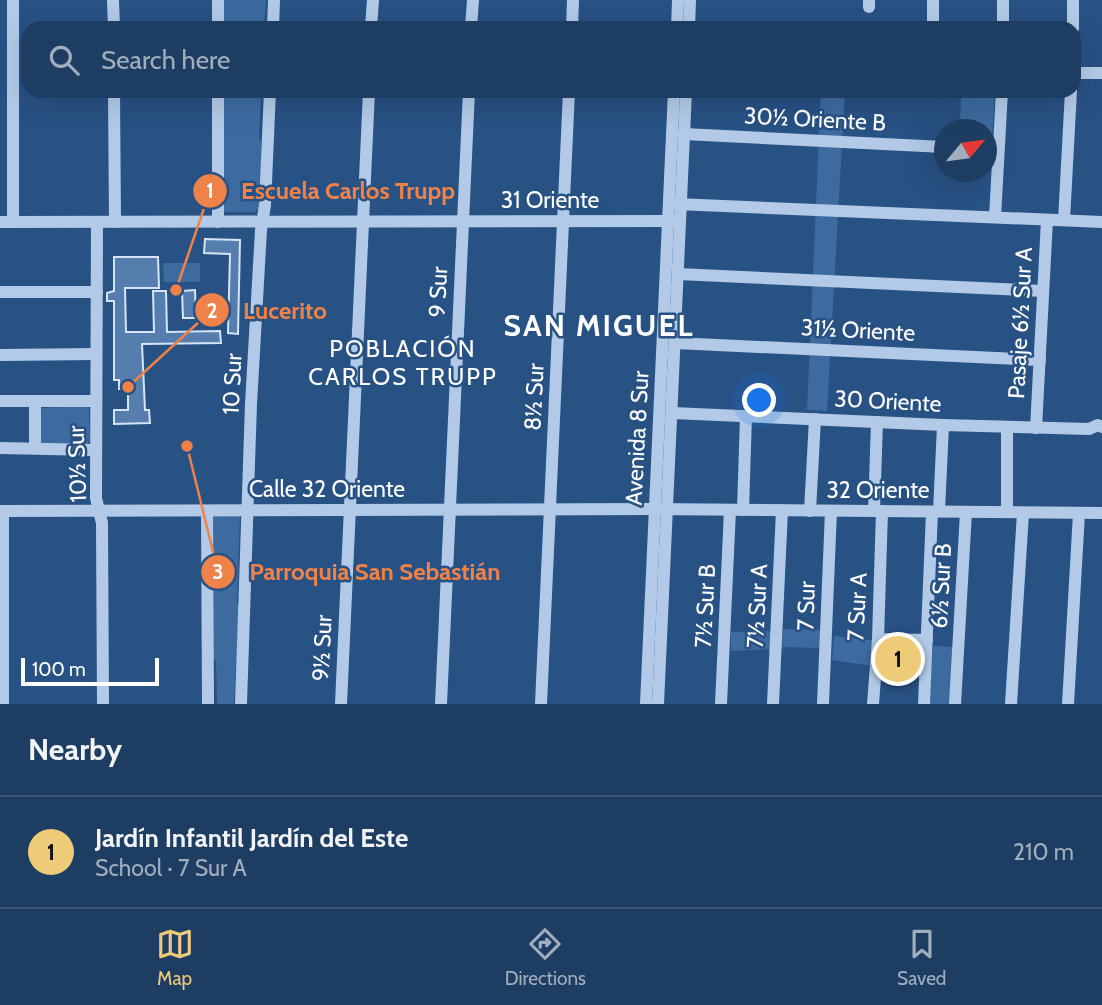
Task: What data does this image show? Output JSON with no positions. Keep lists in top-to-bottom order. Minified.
{"streets":{"street":["30½ Oriente B","31 Oriente","9 Sur","Pasaje 6½ Sur A","31½ Oriente","10 Sur","8½ Sur","30 Oriente","Avenida 8 Sur","10½ Sur","Calle 32 Oriente","32 Oriente","6½ Sur B","7½ Sur B","7½ Sur A","7 Sur","7 Sur A","9½ Sur"]},"crossings":[["30½ Oriente B","Avenida 8 Sur"],["31 Oriente","9 Sur"],["31 Oriente","10 Sur"],["31 Oriente","8½ Sur"],["31 Oriente","Avenida 8 Sur"],["31 Oriente","10½ Sur"],["31 Oriente","9½ Sur"],["9 Sur","Calle 32 Oriente"],["Pasaje 6½ Sur A","31½ Oriente"],["Pasaje 6½ Sur A","30 Oriente"],["31½ Oriente","Avenida 8 Sur"],["10 Sur","Calle 32 Oriente"],["8½ Sur","Calle 32 Oriente"],["30 Oriente","Avenida 8 Sur"],["30 Oriente","7½ Sur B"],["30 Oriente","7 Sur A"],["Avenida 8 Sur","Calle 32 Oriente"],["Avenida 8 Sur","32 Oriente"],["10½ Sur","Calle 32 Oriente"],["Calle 32 Oriente","32 Oriente"],["Calle 32 Oriente","9½ Sur"],["32 Oriente","6½ Sur B"],["32 Oriente","7½ Sur B"],["32 Oriente","7½ Sur A"],["32 Oriente","7 Sur"],["32 Oriente","7 Sur A"]],"districts":["SAN MIGUEL","POBLACIÓN CARLOS TRUPP"],"places":["Escuela Carlos Trupp","Lucerito","Parroquia San Sebastián"],"scale_bar":"100 m","north":"top right","page":{"search":"Search here","pins":"1","scale":"100 m","heading":"Nearby","list":[{"mark":"1","name":"Jardín Infantil Jardín del Este","note":"School · 7 Sur A","value":"210 m"}],"nav":["Map","Directions","Saved"]}}
